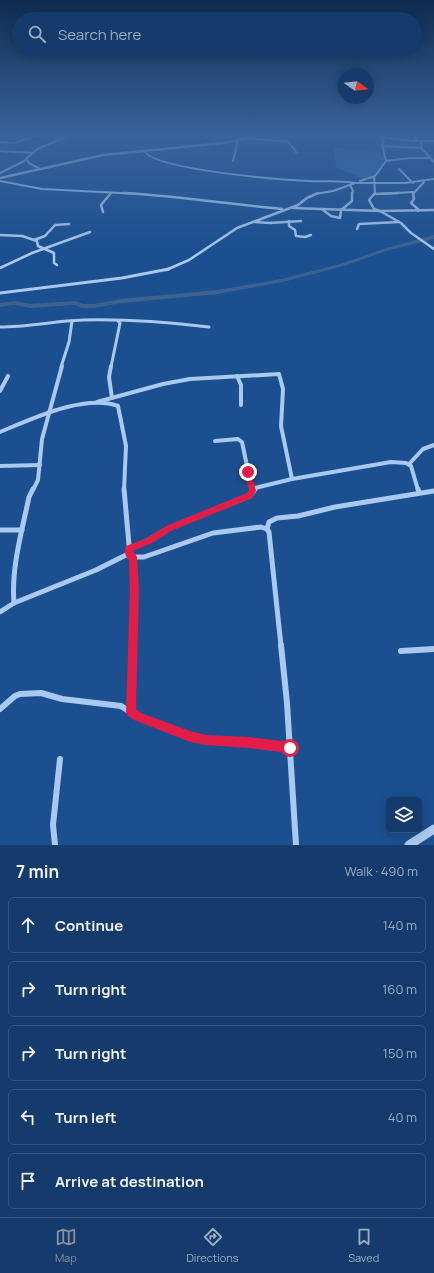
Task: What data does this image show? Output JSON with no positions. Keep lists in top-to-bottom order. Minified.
{"north":"right","page":{"search":"Search here","heading":["7 min","Walk · 490 m"],"list":[["Continue","140 m"],["Turn right","160 m"],["Turn right","150 m"],["Turn left","40 m"],"Arrive at destination"],"nav":["Map","Directions","Saved"]}}
